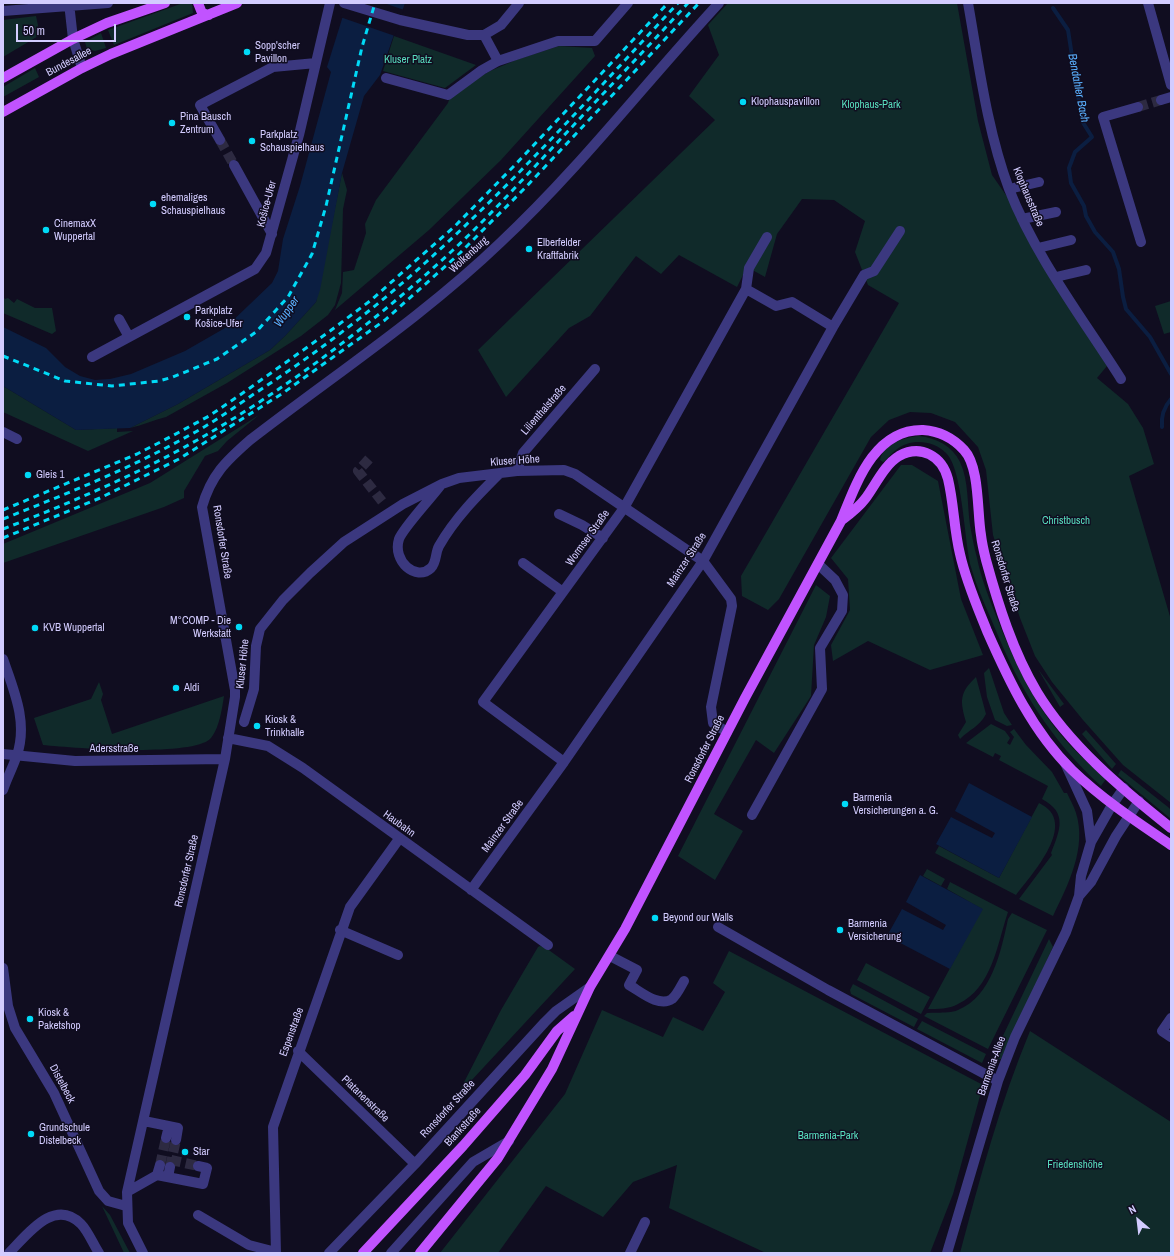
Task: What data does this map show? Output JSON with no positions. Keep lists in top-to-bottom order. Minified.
{"streets":{"main road":["Bundesallee","Ronsdorfer Straße","Blankstraße"],"street":["Klophausstraße","Košice-Ufer","Wolkenburg","Lilienthalstraße","Kluser Höhe","Wormser Straße","Mainzer Straße","Adersstraße","Haubahn","Espenstraße","Barmenia-Allee","Distelbeck","Platanenstraße"]},"crossings":[["Wolkenburg","Ronsdorfer Straße"],["Lilienthalstraße","Kluser Höhe"],["Kluser Höhe","Wormser Straße"],["Kluser Höhe","Ronsdorfer Straße"],["Kluser Höhe","Mainzer Straße"],["Wormser Straße","Mainzer Straße"],["Ronsdorfer Straße","Adersstraße"],["Ronsdorfer Straße","Haubahn"],["Ronsdorfer Straße","Barmenia-Allee"],["Ronsdorfer Straße","Distelbeck"],["Ronsdorfer Straße","Platanenstraße"],["Ronsdorfer Straße","Blankstraße"],["Mainzer Straße","Haubahn"],["Haubahn","Espenstraße"],["Espenstraße","Platanenstraße"]],"water":["Bendahler Bach","Wupper"],"parks":["Kluser Platz","Klophaus-Park","Christbusch","Barmenia-Park","Friedenshöhe"],"places":["Sopp'scher Pavillon","Klophauspavillon","Pina Bausch Zentrum","Parkplatz Schauspielhaus","ehemaliges Schauspielhaus","CinemaxX Wuppertal","Elberfelder Kraftfabrik","Parkplatz Košice-Ufer","Gleis 1","M°COMP - Die Werkstatt","KVB Wuppertal","Aldi","Kiosk & Trinkhalle","Barmenia Versicherungen a. G.","Beyond our Walls","Barmenia Versicherung","Kiosk & Paketshop","Grundschule Distelbeck","Star"],"scale_bar":"50 m","north":"top left"}
